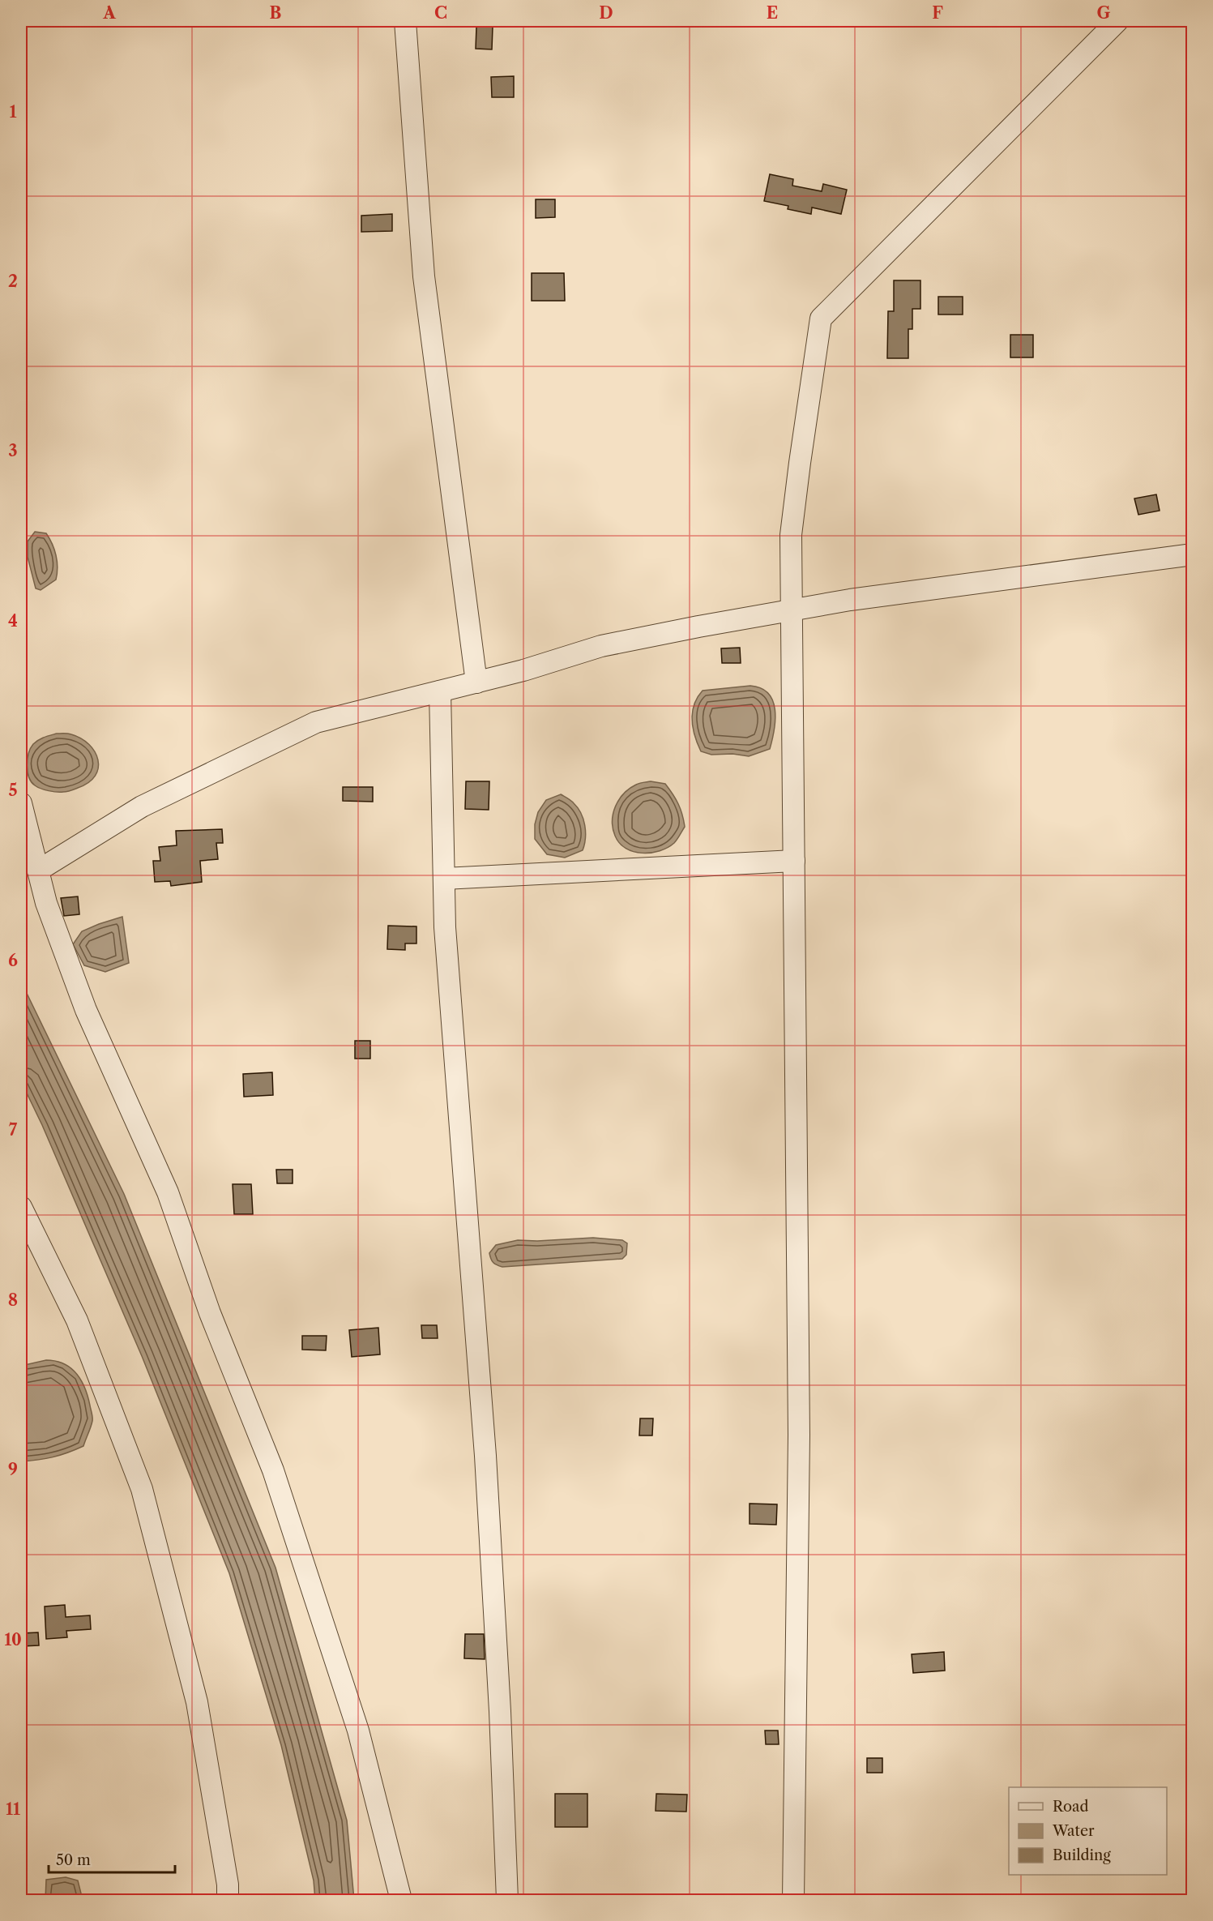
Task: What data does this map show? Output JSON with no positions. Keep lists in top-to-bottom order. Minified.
{"legend":["Road","Water","Building"],"scale_bar":"50 m","grid":{"columns":["A","B","C","D","E","F","G"],"rows":["1","2","3","4","5","6","7","8","9","10","11"]}}
